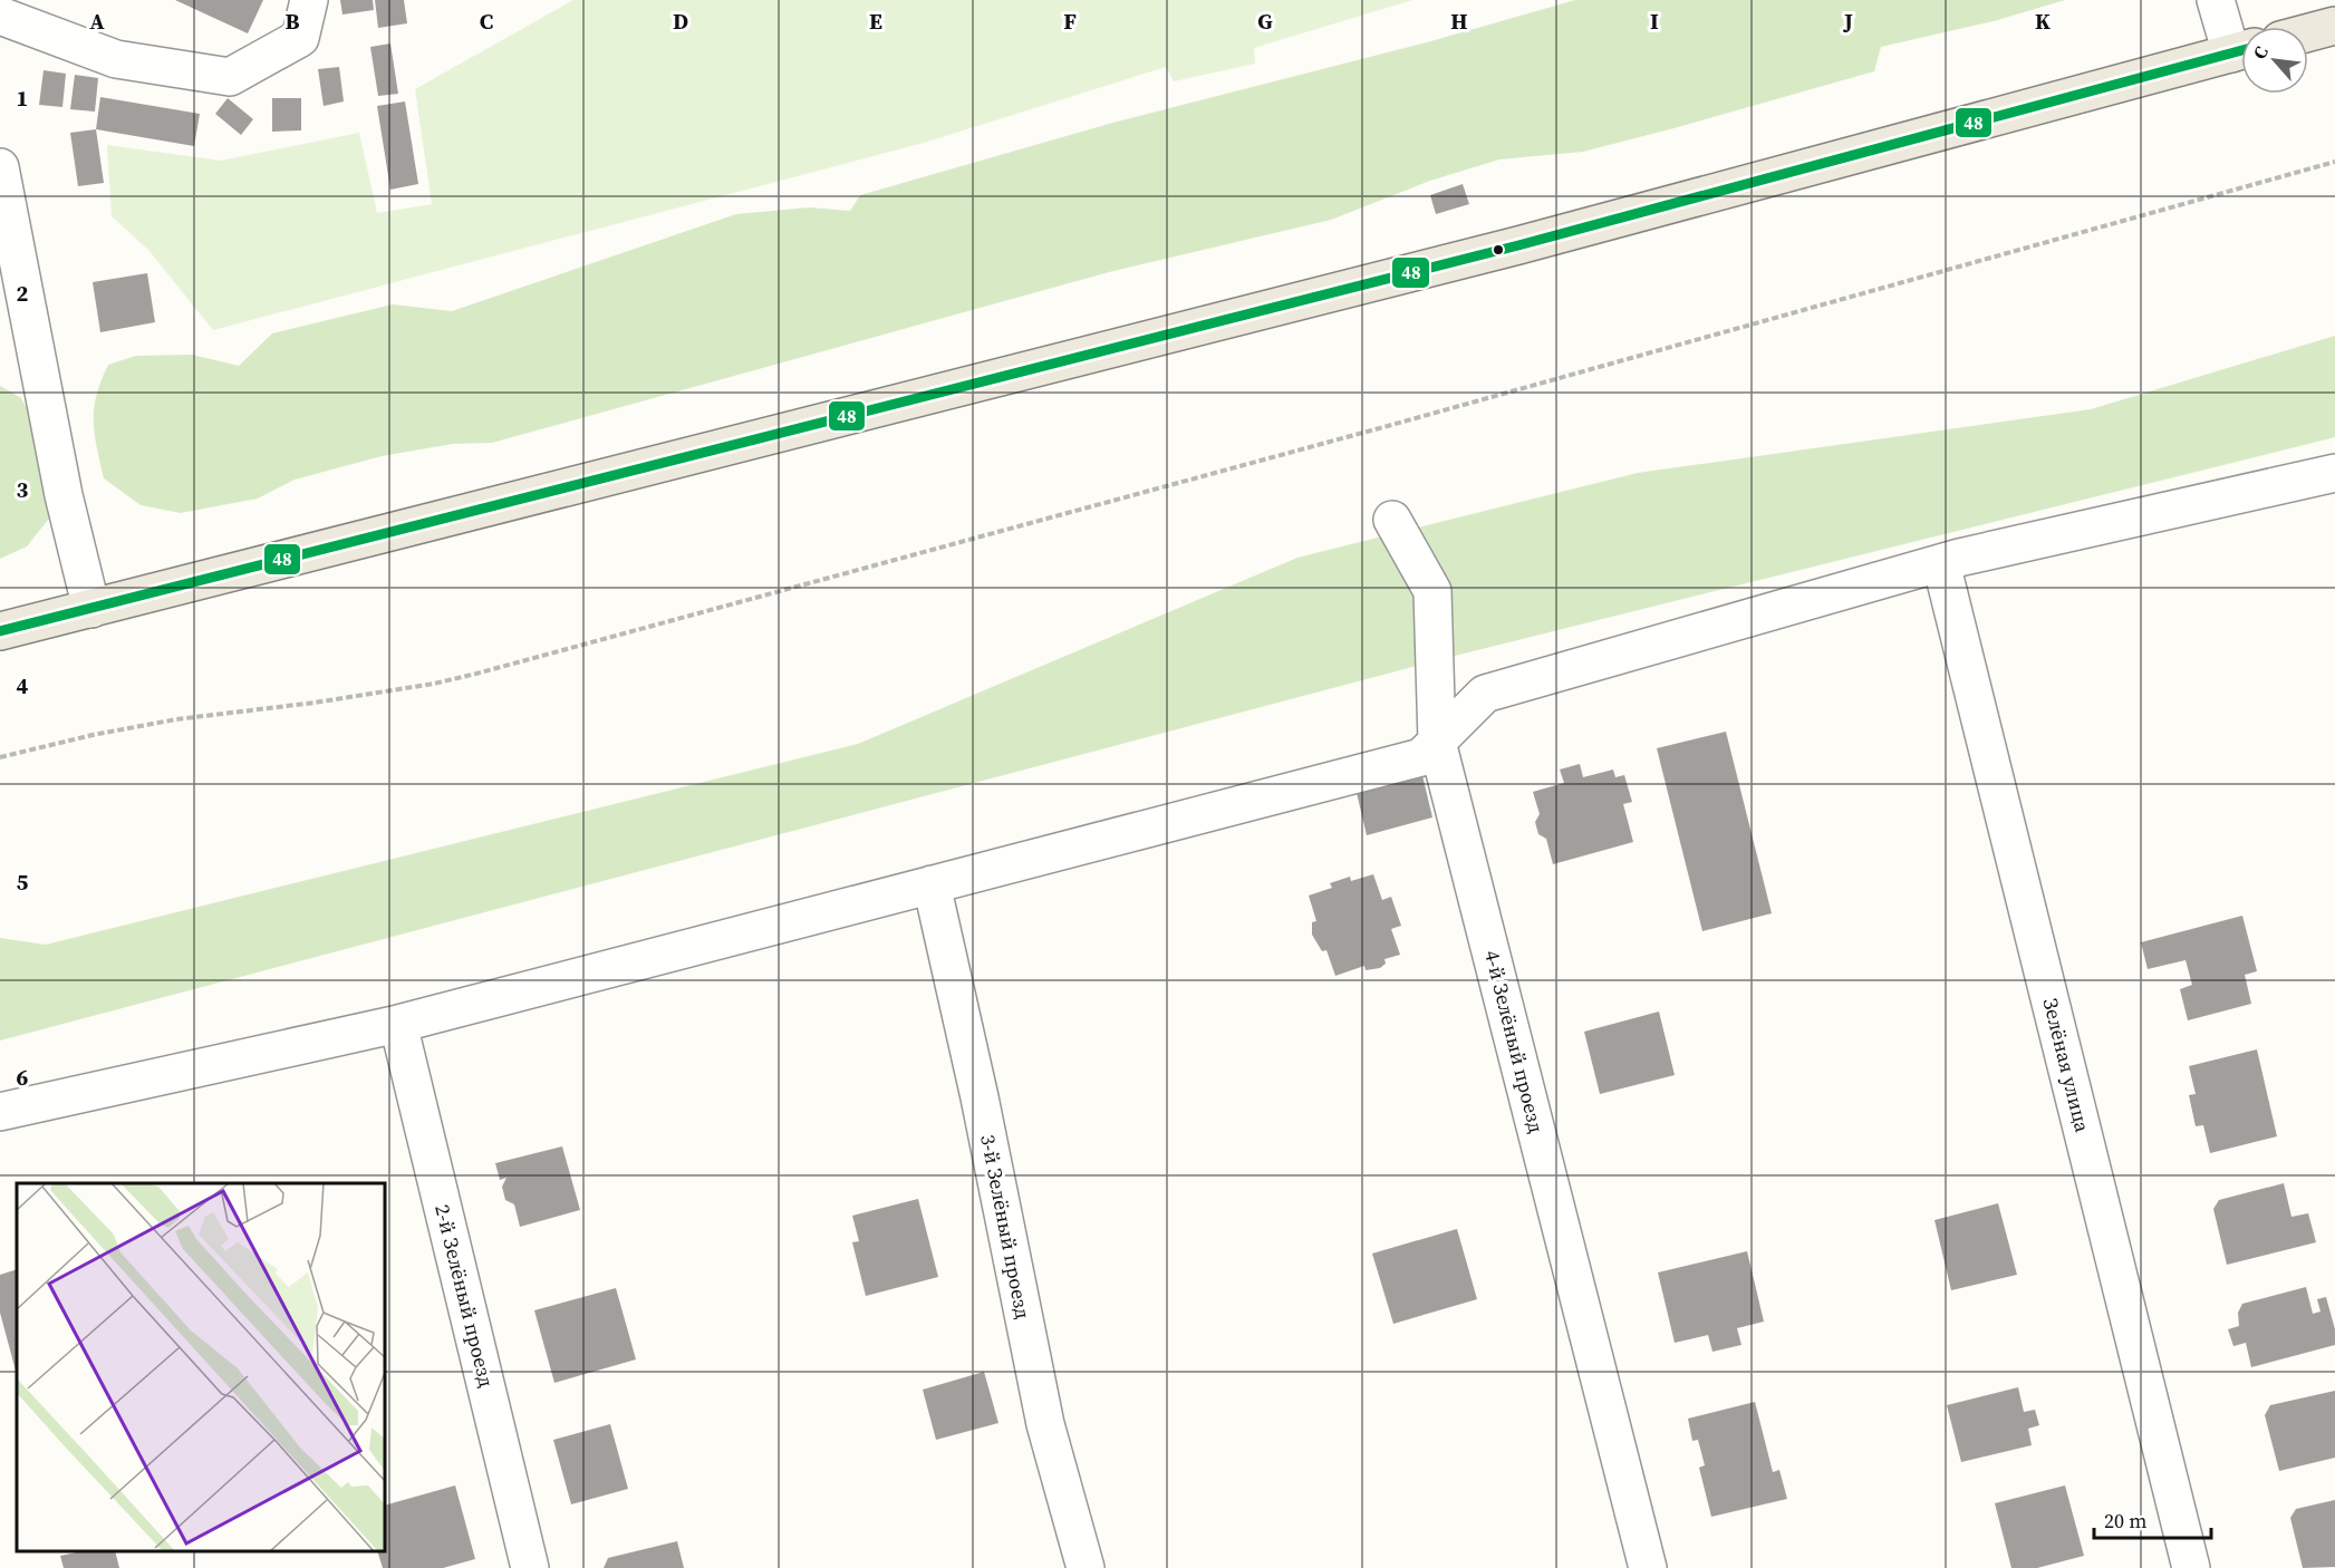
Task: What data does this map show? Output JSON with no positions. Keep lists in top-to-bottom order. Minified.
{"streets":{"street":["4-й Зелёный проезд","Зелёная улица","3-й Зелёный проезд","2-й Зелёный проезд"]},"lines":["transit line 48"],"scale_bar":"20 m","north":"top left","grid":{"columns":["A","B","C","D","E","F","G","H","I","J","K"],"rows":["1","2","3","4","5","6"]}}
